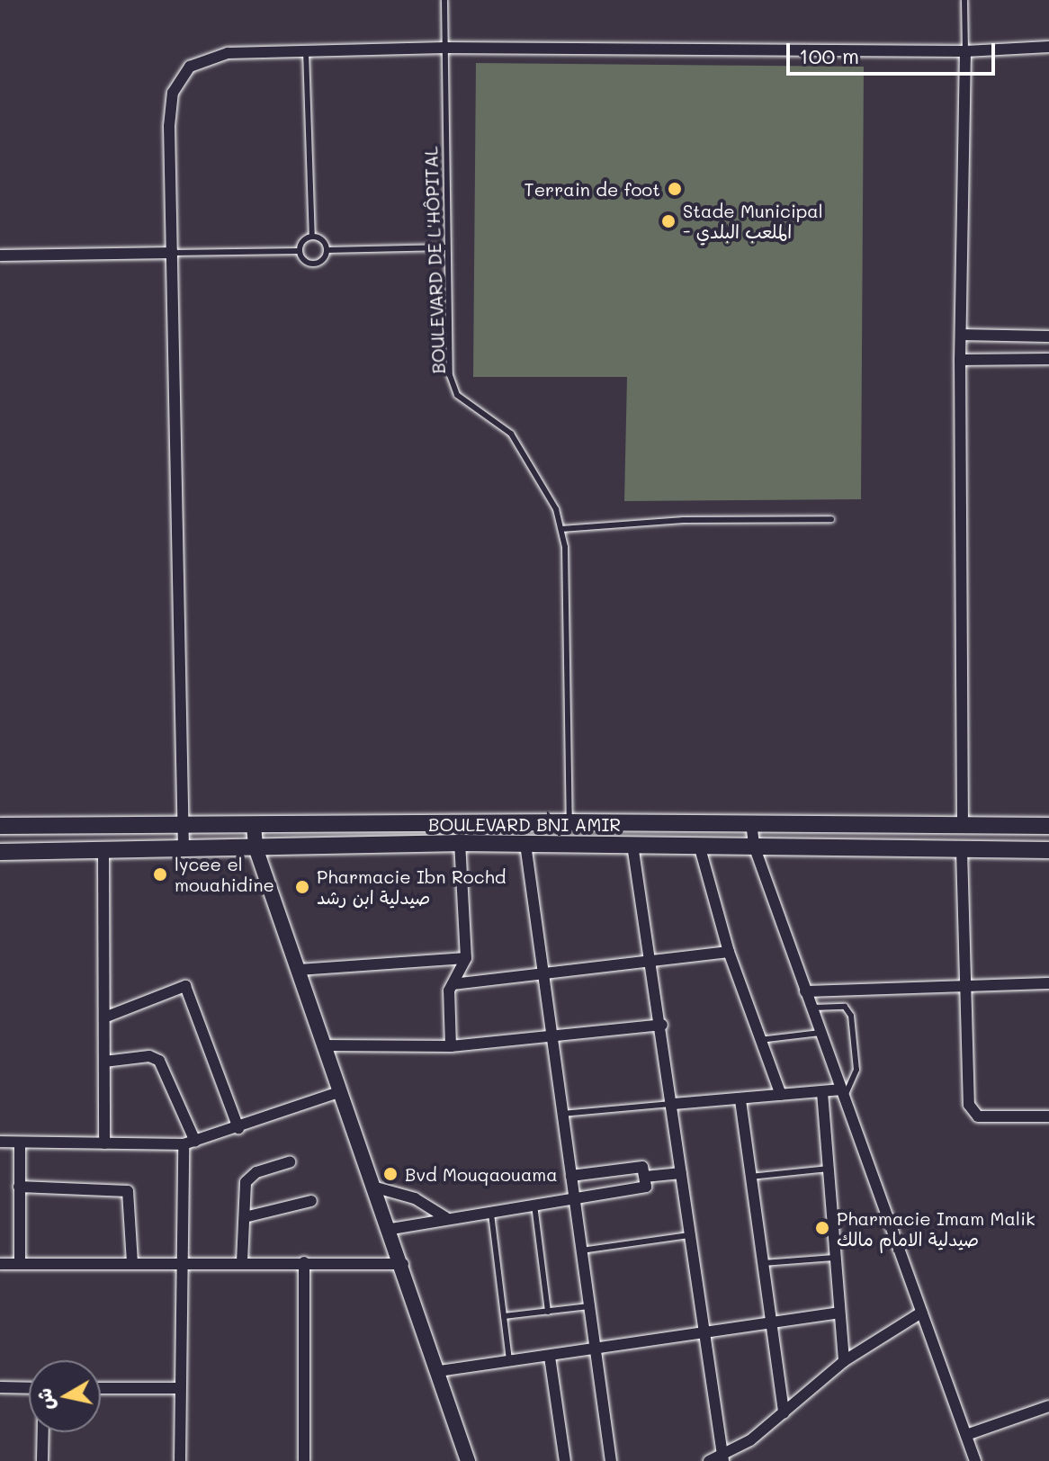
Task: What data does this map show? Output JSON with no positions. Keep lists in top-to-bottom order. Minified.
{"streets":{"main road":["BOULEVARD BNI AMIR"],"lane":["BOULEVARD DE L'HÔPITAL"]},"crossings":[["BOULEVARD DE L'HÔPITAL","BOULEVARD BNI AMIR"]],"places":["Terrain de foot","Stade Municipal - الملعب البلدي","lycee el mouahidine","Pharmacie Ibn Rochd صيدلية ابن رشد","Bvd Mouqaouama","Pharmacie Imam Malik صيدلية الامام مالك"],"scale_bar":"100 m","north":"left"}
